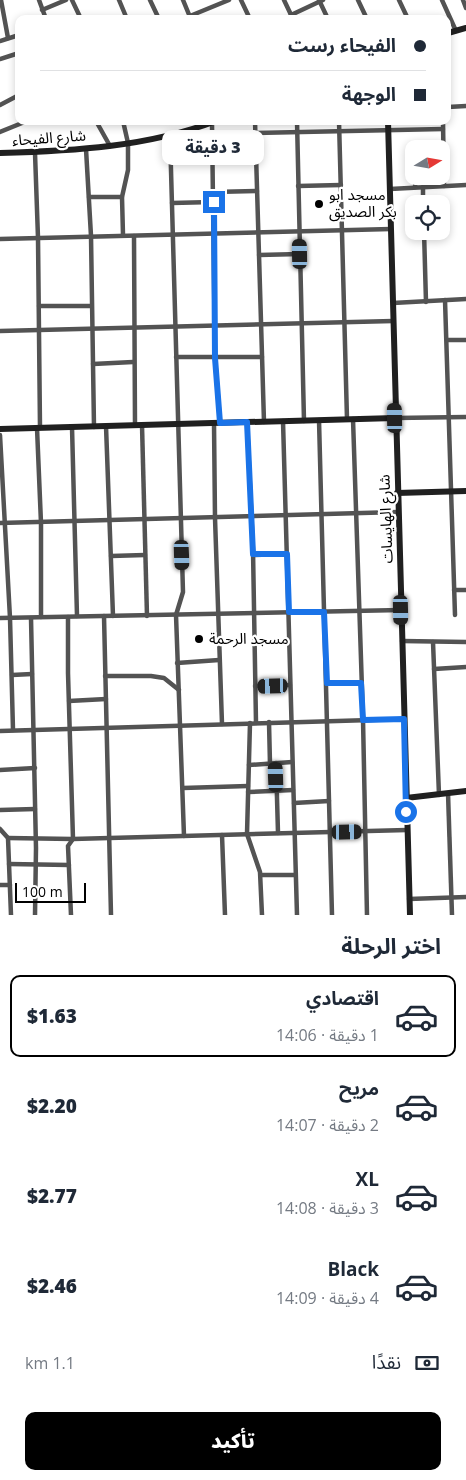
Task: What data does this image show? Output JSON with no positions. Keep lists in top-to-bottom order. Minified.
{"streets":{"street":["شارع الفيحاء","شارع الهايسات"]},"places":["مسجد ابو بكر الصديق","مسجد الرحمة"],"scale_bar":"100 m","north":"right","page":{"banner":["الفيحاء رست","الوجهة"],"bubble":"3 دقيقة","scale":"100 m","heading":"اختر الرحلة","list":[{"name":"اقتصادي","note":"1 دقيقة · 14:06","value":"$1.63"},{"name":"مريح","note":"2 دقيقة · 14:07","value":"$2.20"},{"name":"XL","note":"3 دقيقة · 14:08","value":"$2.77"},{"name":"Black","note":"4 دقيقة · 14:09","value":"$2.46"}],"pay":["نقدًا","1.1 km"],"buttons":"تأكيد"}}
